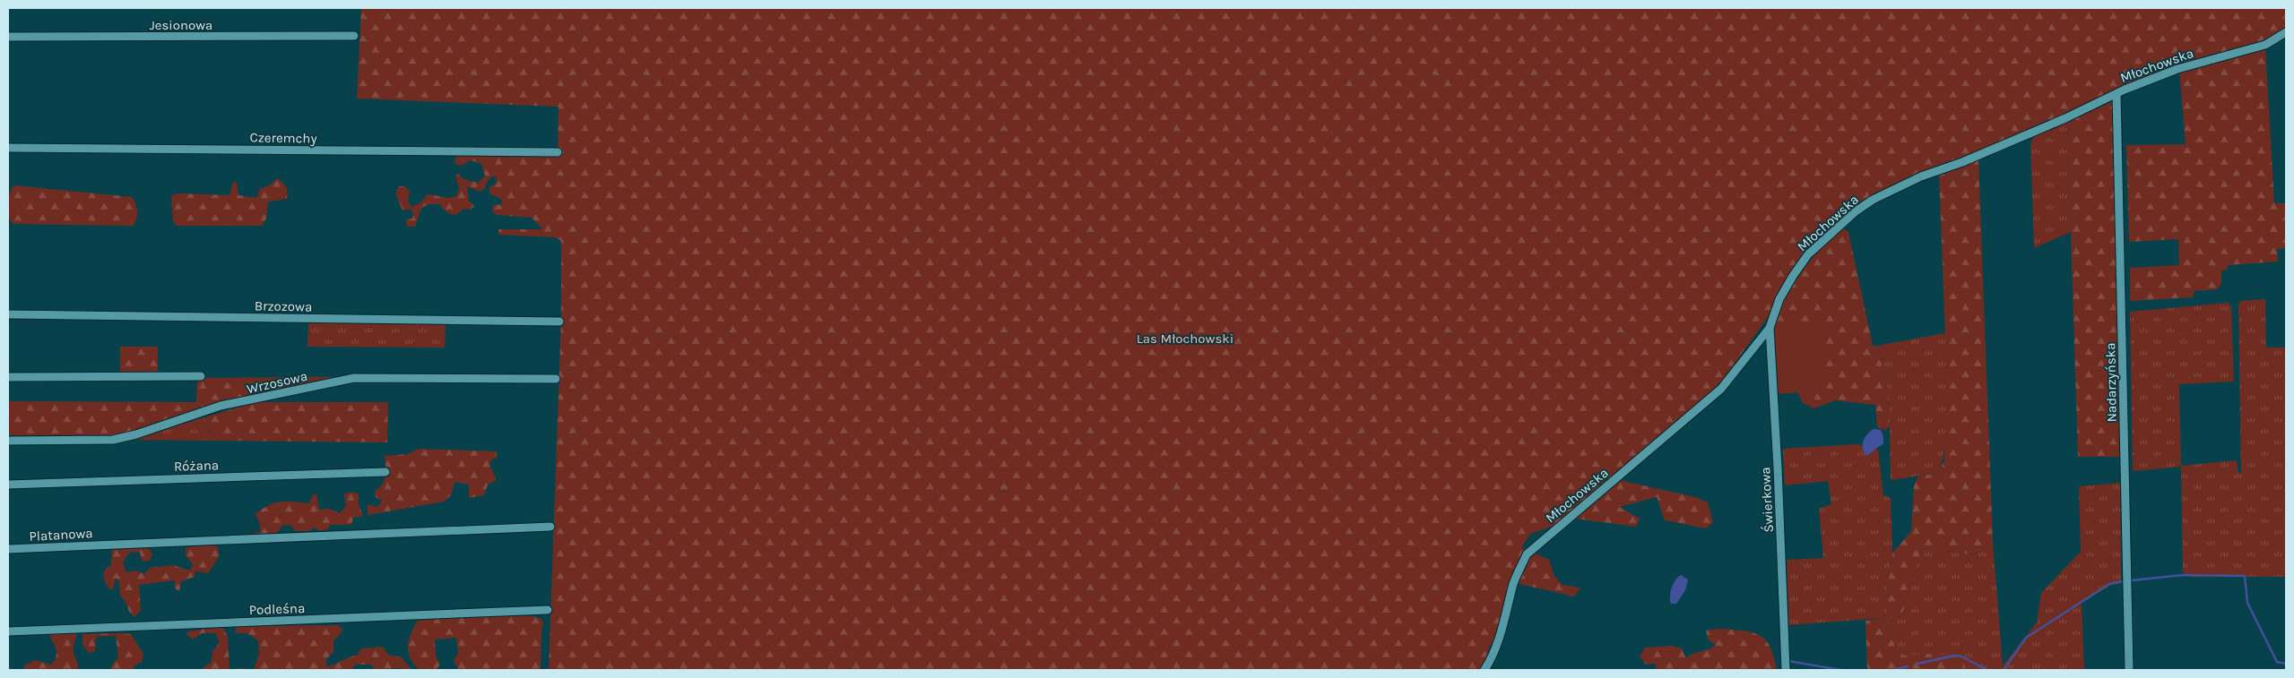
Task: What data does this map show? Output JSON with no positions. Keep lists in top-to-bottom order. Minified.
{"streets":{"street":["Jesionowa","Młochowska","Czeremchy","Brzozowa","Wrzosowa","Nadarzyńska","Różana","Świerkowa","Platanowa","Podleśna"]},"crossings":[["Młochowska","Nadarzyńska"],["Młochowska","Świerkowa"]],"parks":["Las Młochowski"]}
